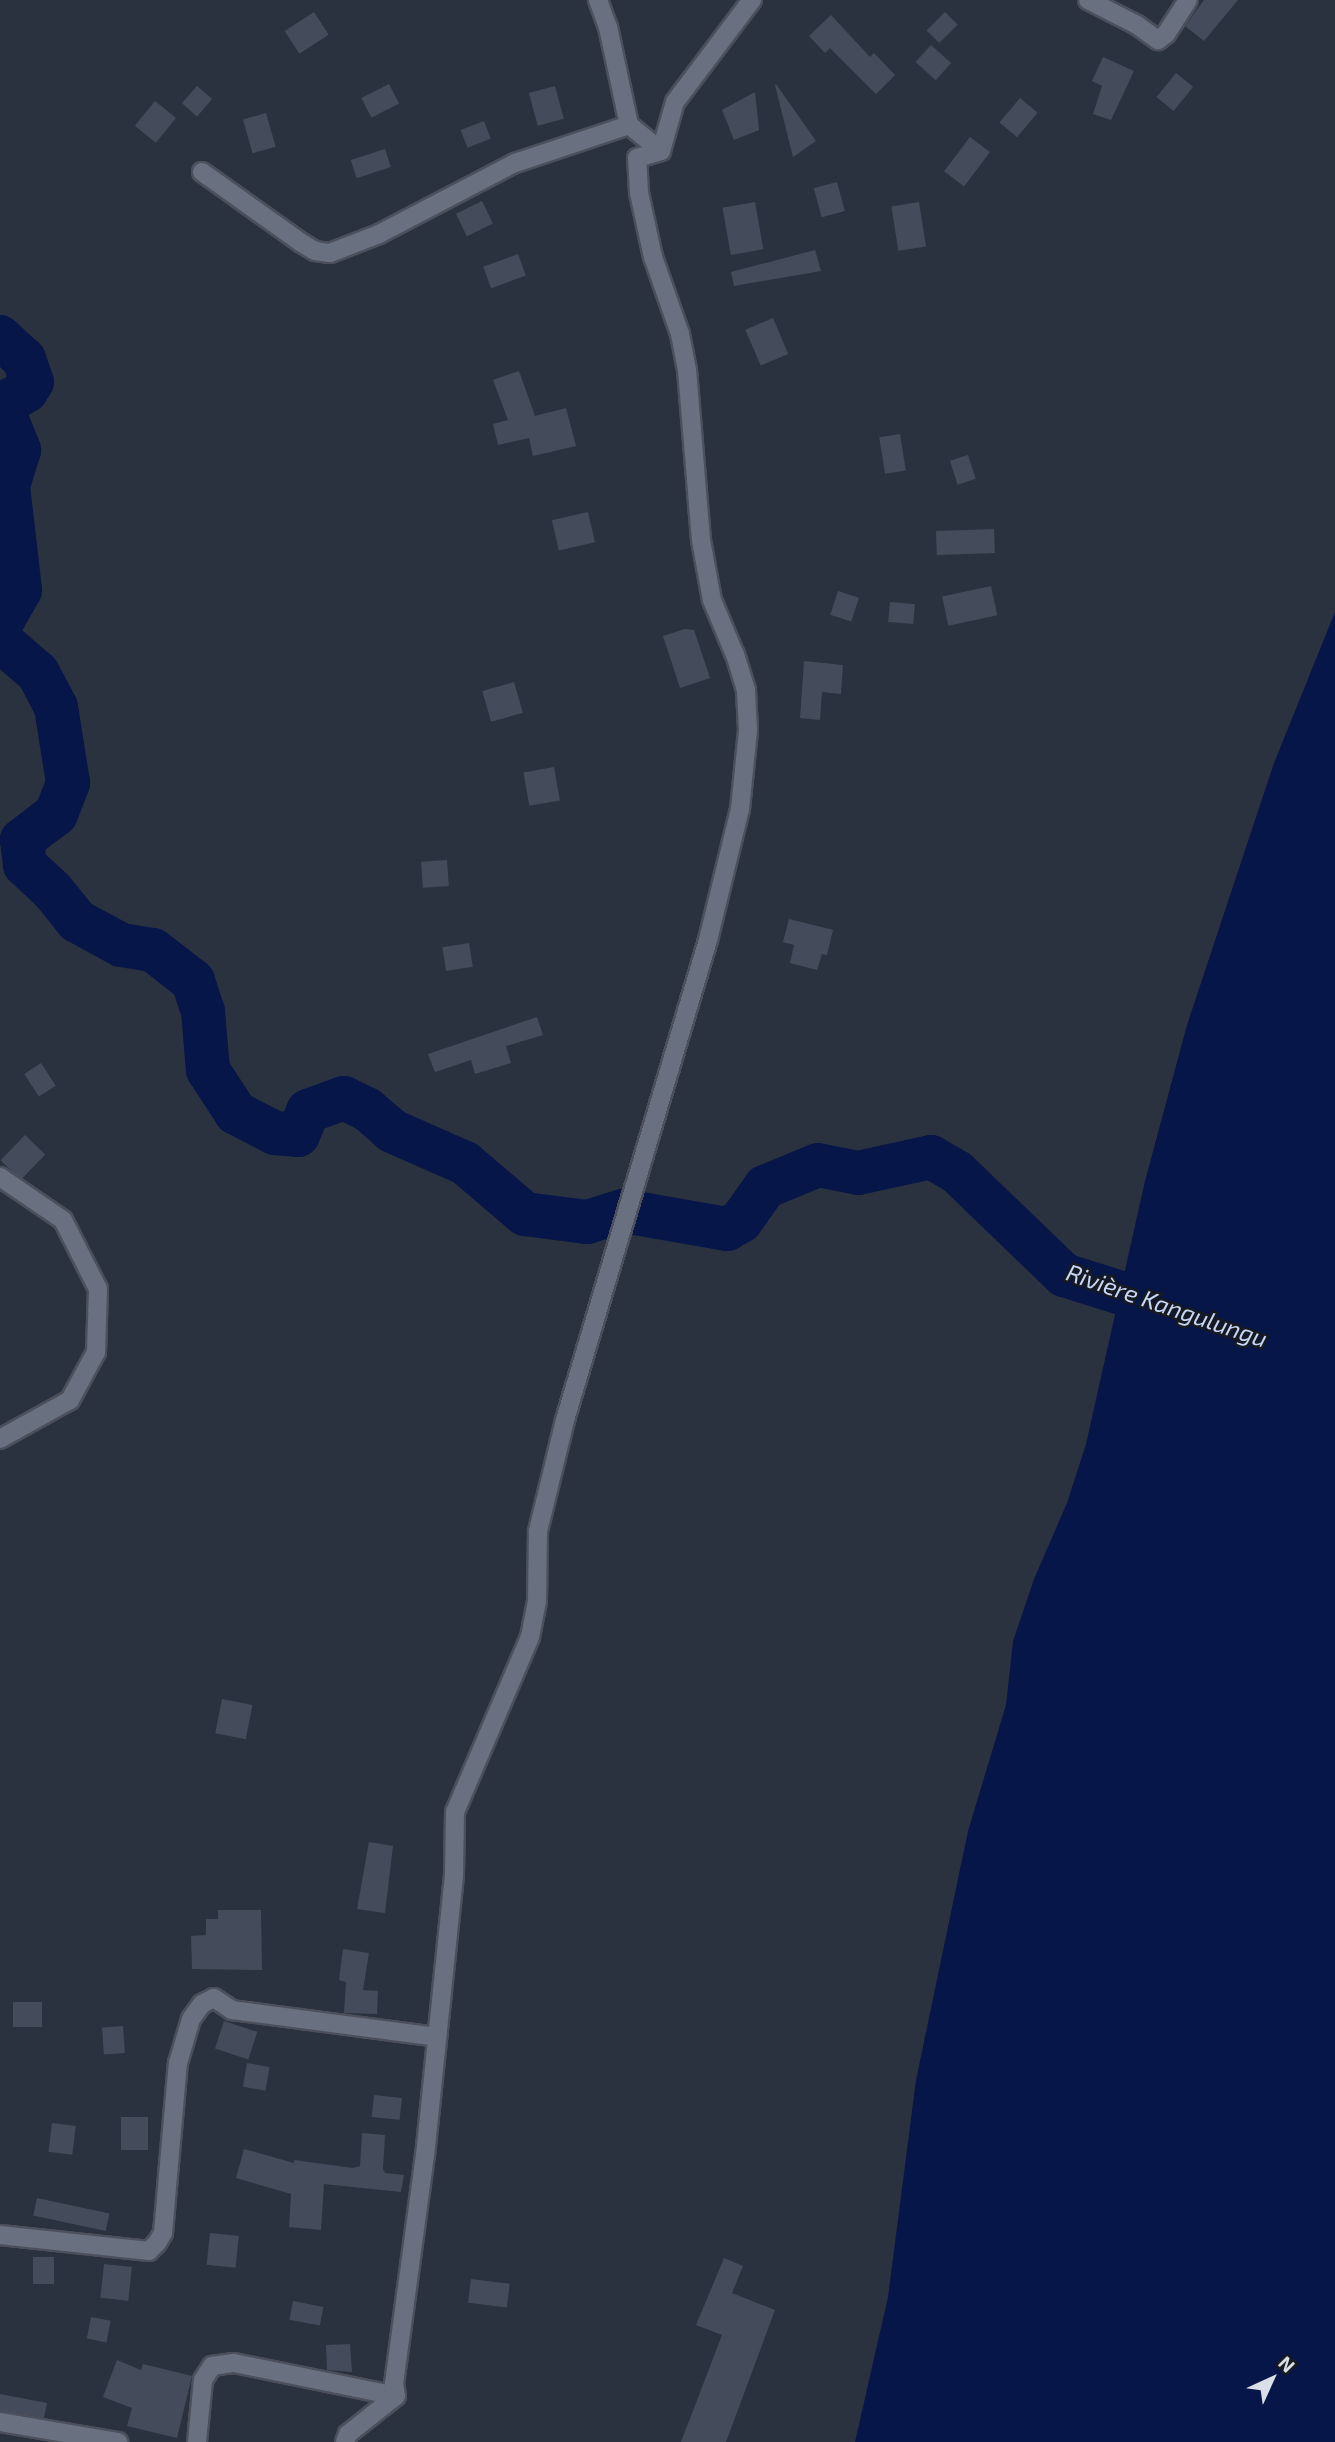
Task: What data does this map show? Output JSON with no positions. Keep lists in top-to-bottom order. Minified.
{"water":["Rivière Kangulungu"],"north":"top right"}
